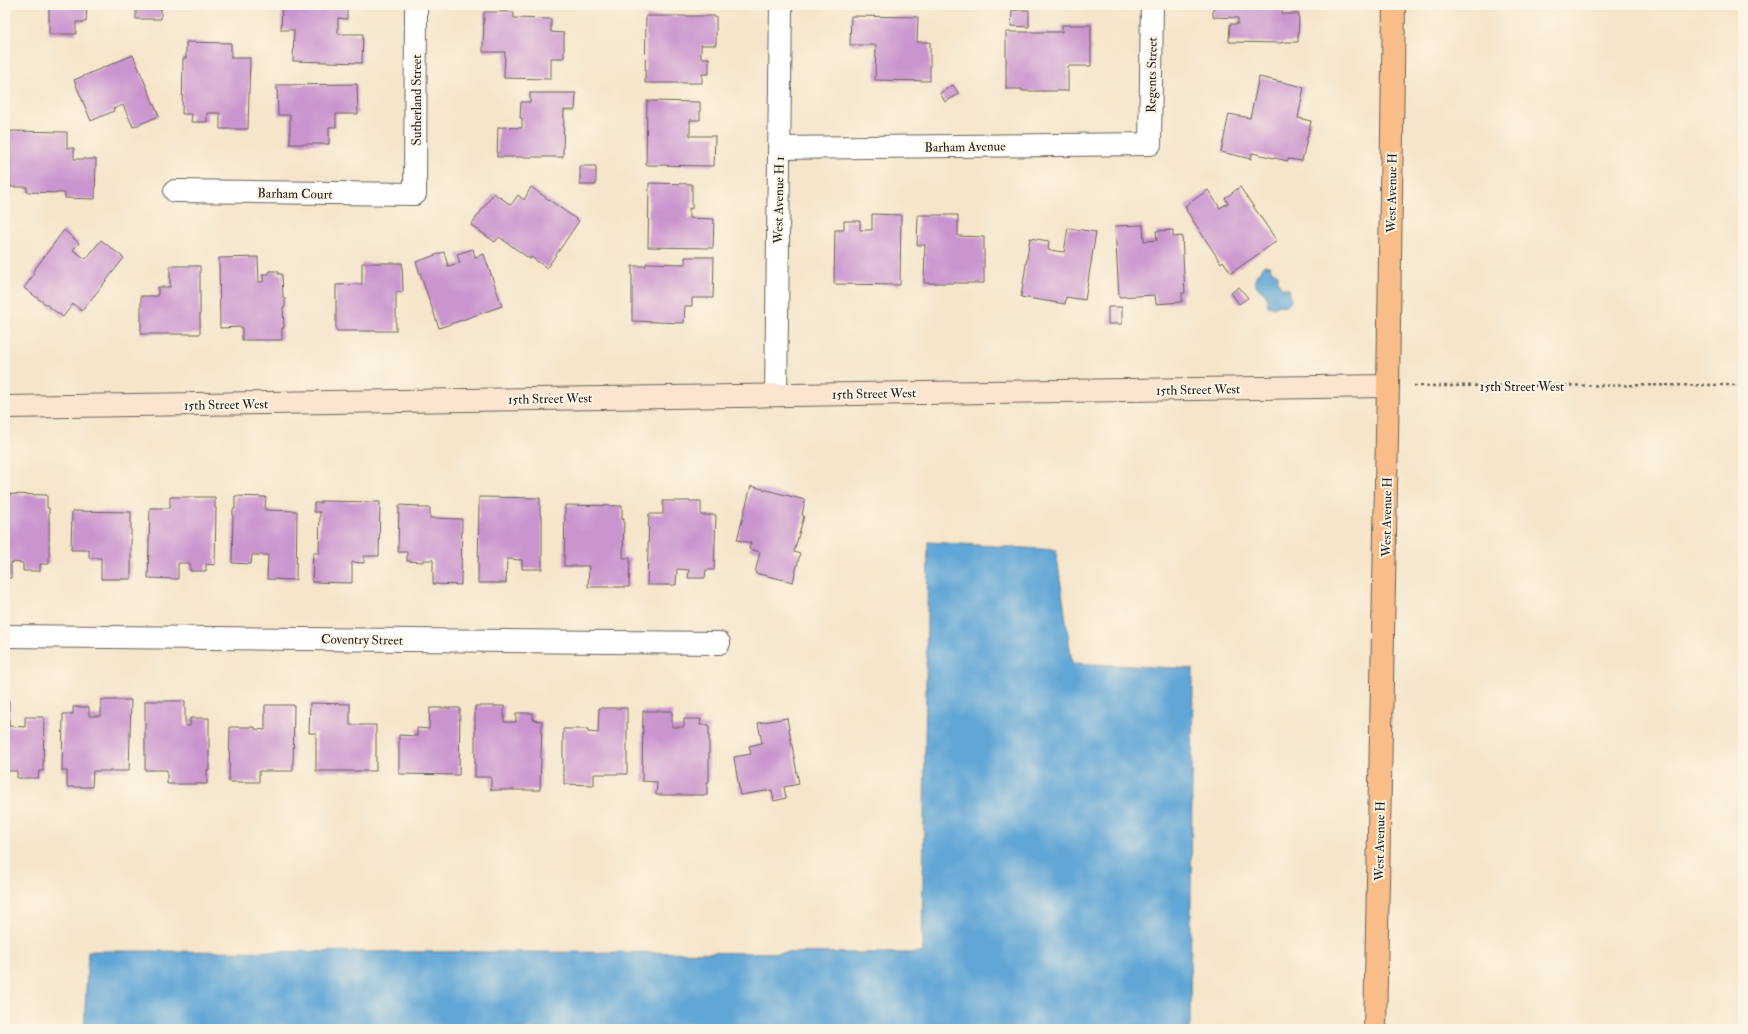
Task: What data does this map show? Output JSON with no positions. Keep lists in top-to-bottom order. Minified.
{"streets":{"main road":["West Avenue H"],"street":["Regents Street","Sutherland Street","Barham Avenue","Barham Court","West Avenue H 1","15th Street West","Coventry Street"]},"crossings":[["Regents Street","Barham Avenue"],["Sutherland Street","Barham Court"],["Barham Avenue","West Avenue H 1"],["West Avenue H","15th Street West"],["West Avenue H 1","15th Street West"]]}
